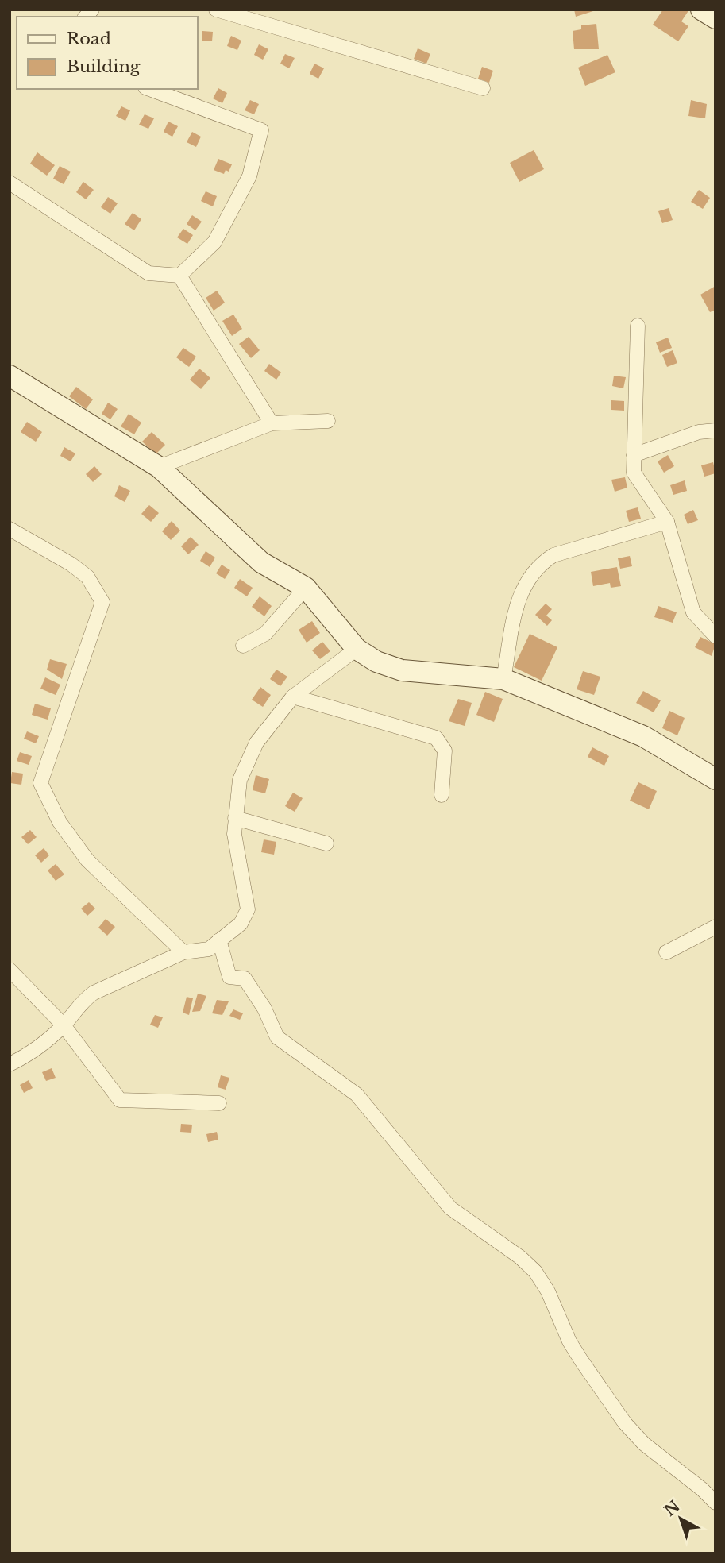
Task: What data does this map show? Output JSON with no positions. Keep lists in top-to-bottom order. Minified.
{"legend":["Road","Building"],"north":"top left"}
